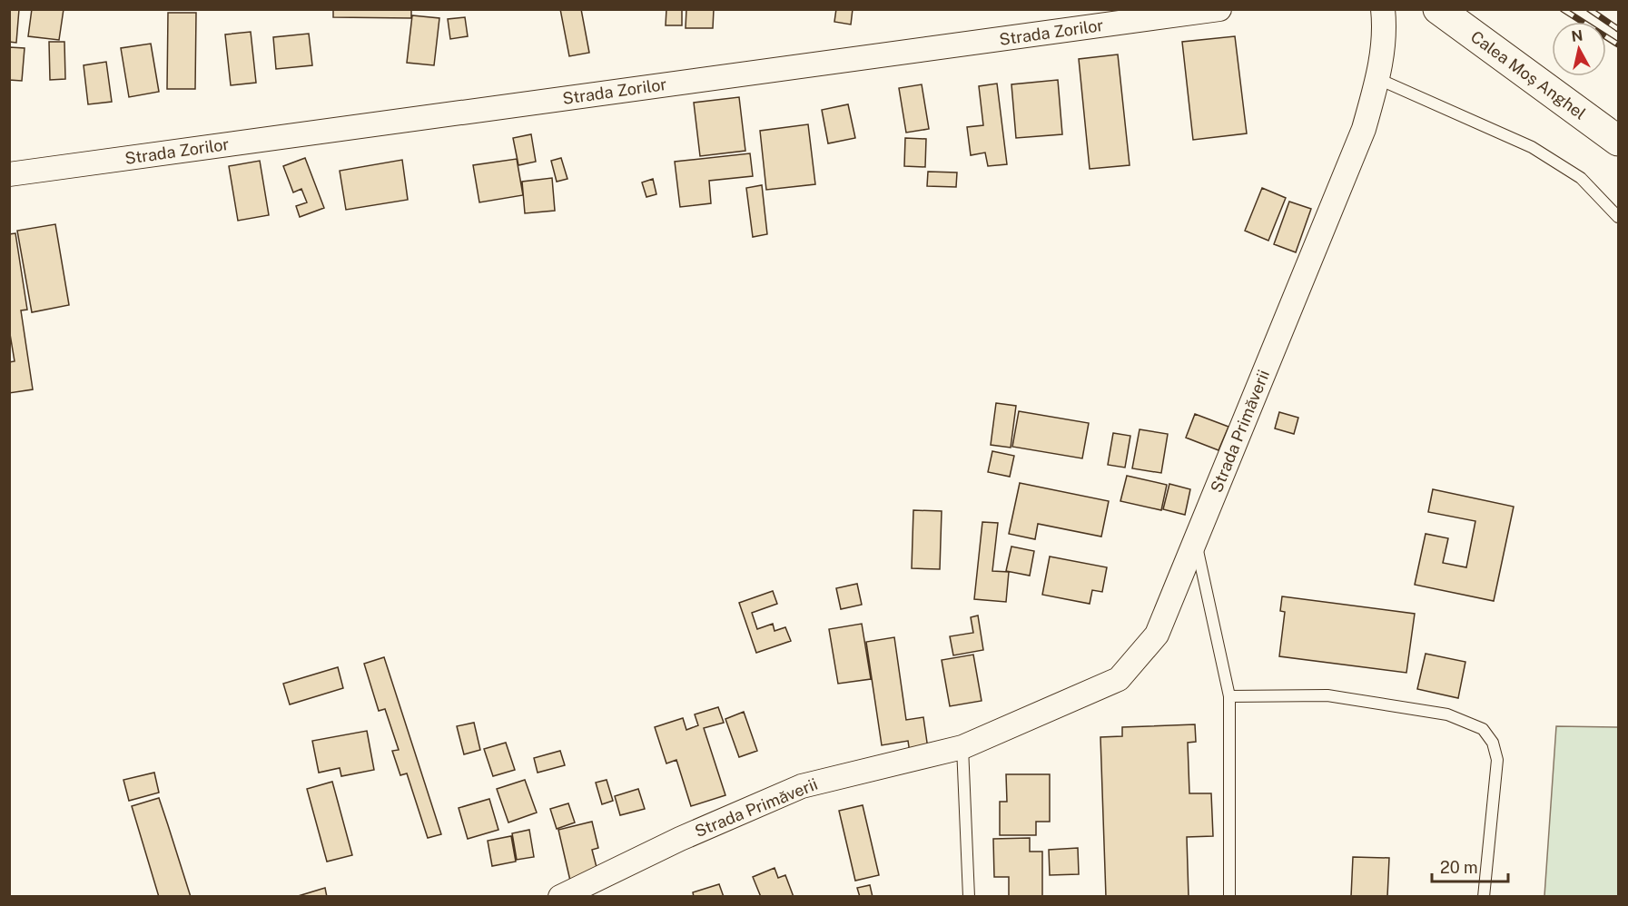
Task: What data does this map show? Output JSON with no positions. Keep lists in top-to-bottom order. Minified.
{"streets":{"highway":["Calea Moș Anghel"],"street":["Strada Zorilor","Strada Primăverii"]},"scale_bar":"20 m","north":"top"}
